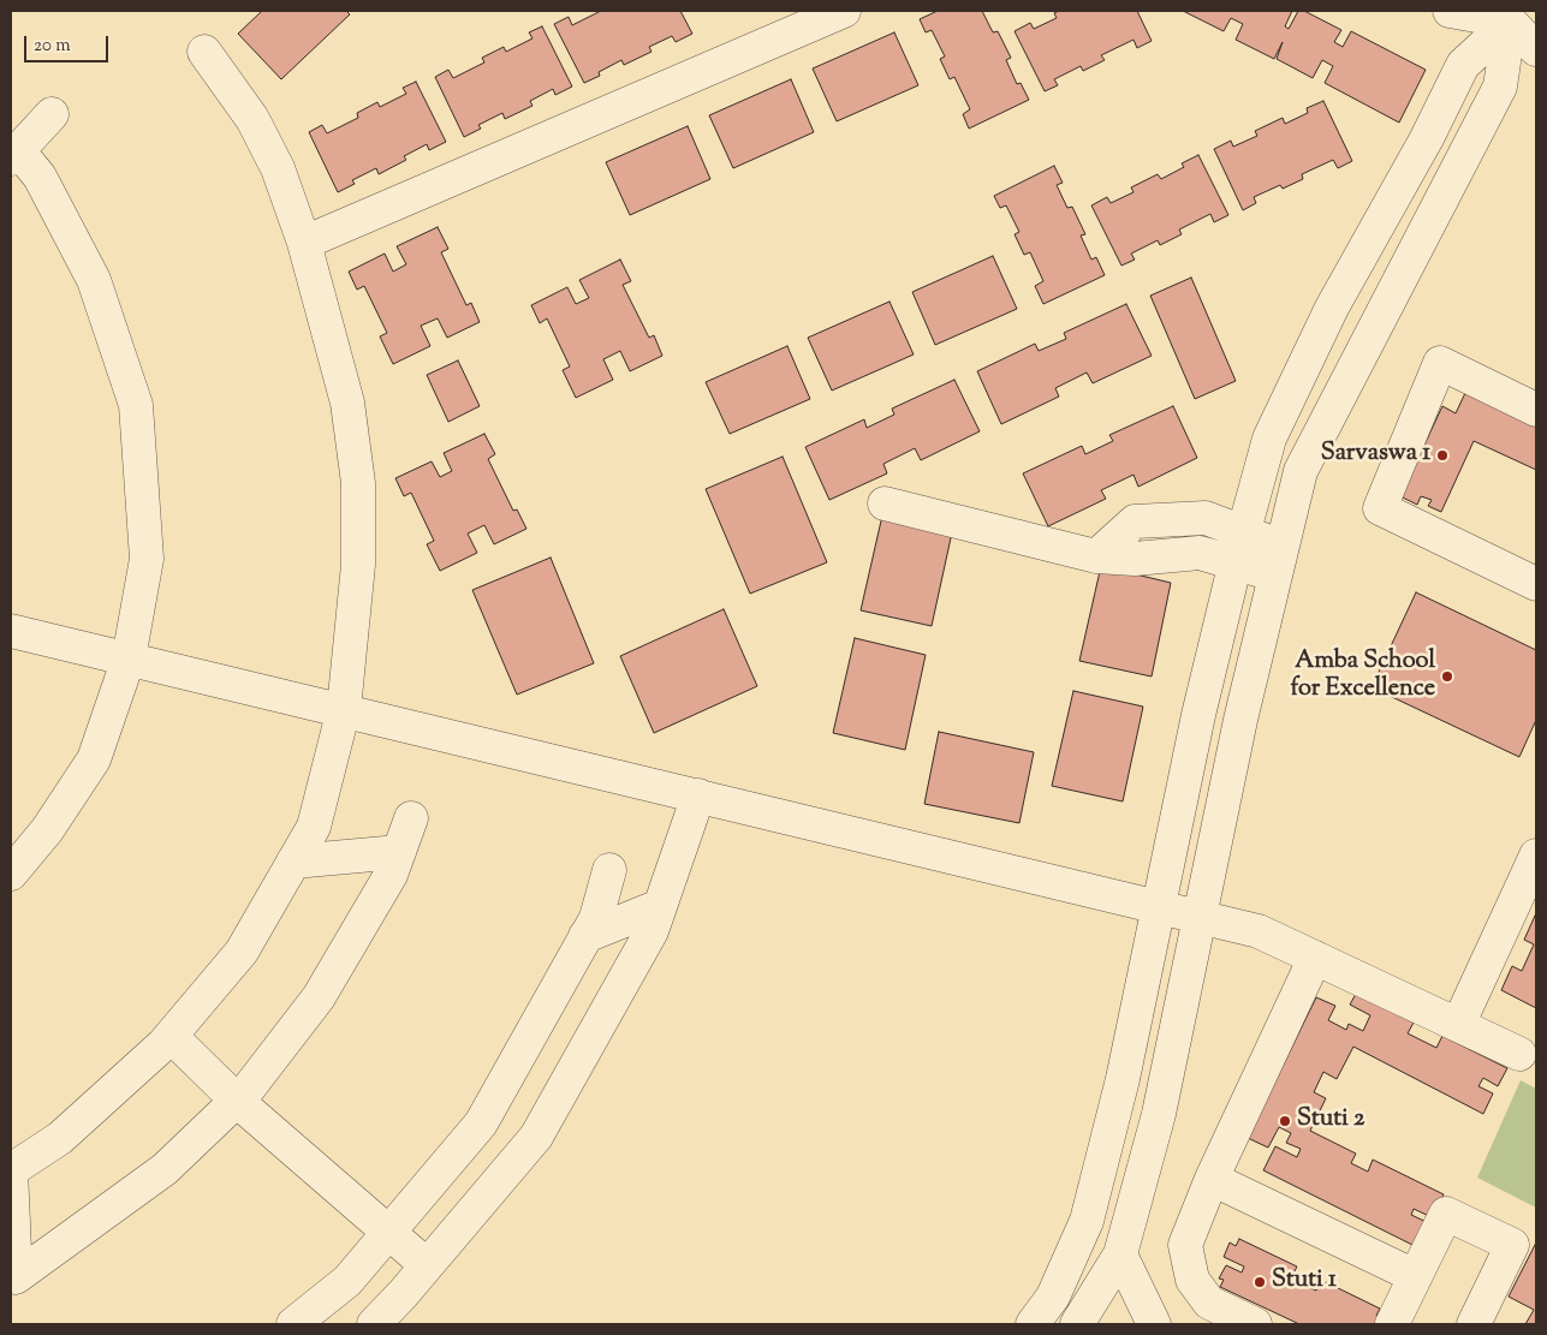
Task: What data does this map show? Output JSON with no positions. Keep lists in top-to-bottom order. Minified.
{"places":["Sarvaswa 1","Amba School for Excellence","Stuti 2","Stuti 1"],"scale_bar":"20 m"}
